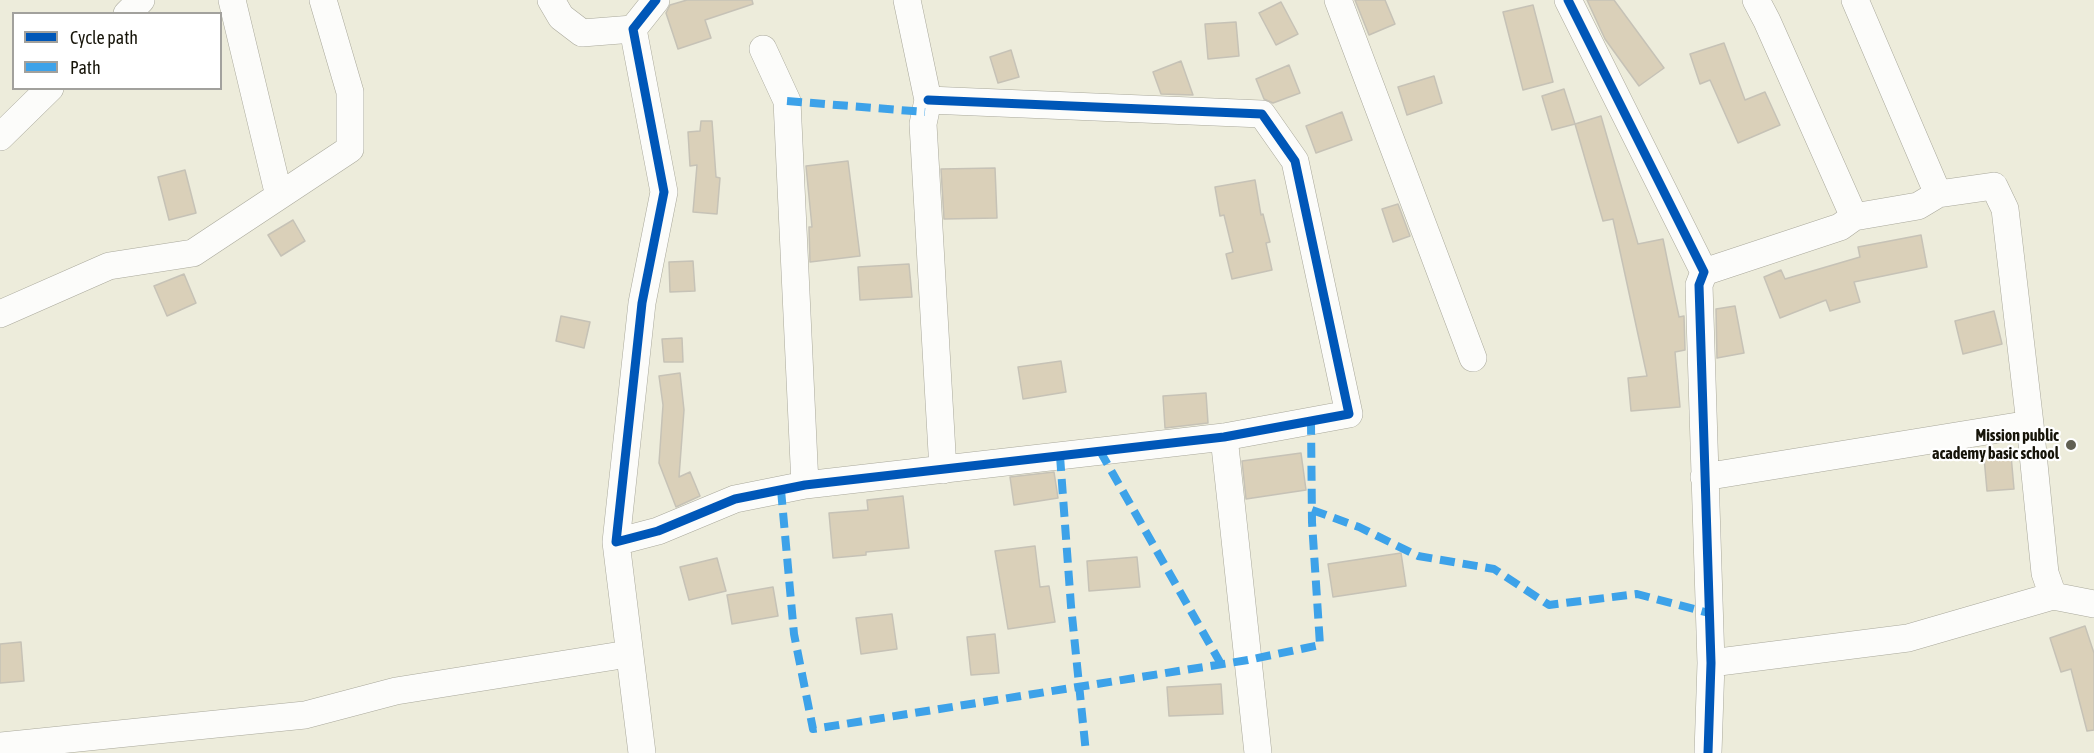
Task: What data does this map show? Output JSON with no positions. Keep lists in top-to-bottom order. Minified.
{"places":["Mission public academy basic school"],"legend":["Cycle path","Path"]}
